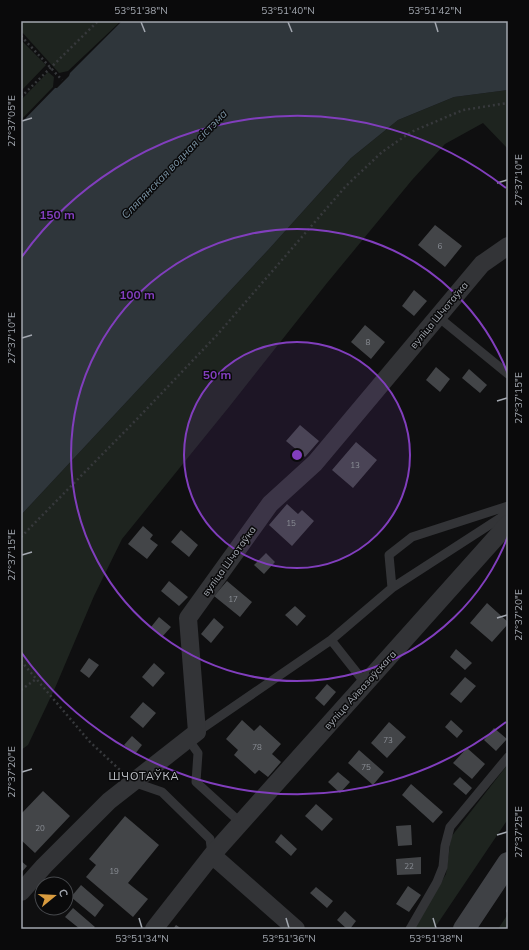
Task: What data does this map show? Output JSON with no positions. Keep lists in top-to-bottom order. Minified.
{"streets":{"street":["вуліца Шчотаўка","вуліца Айвазоўскага"]},"districts":["ШЧОТАЎКА"],"water":["Сляпянская водная сістэма"],"house_numbers":["6","8","13","15","17","73","78","75","20","22","19"],"north":"right","coordinates":["53°51'38\"N","53°51'40\"N","53°51'42\"N","27°37'05\"E","27°37'10\"E","27°37'15\"E","27°37'20\"E","27°37'25\"E","53°51'34\"N","53°51'36\"N"],"rings":["150 m","100 m","50 m"]}
